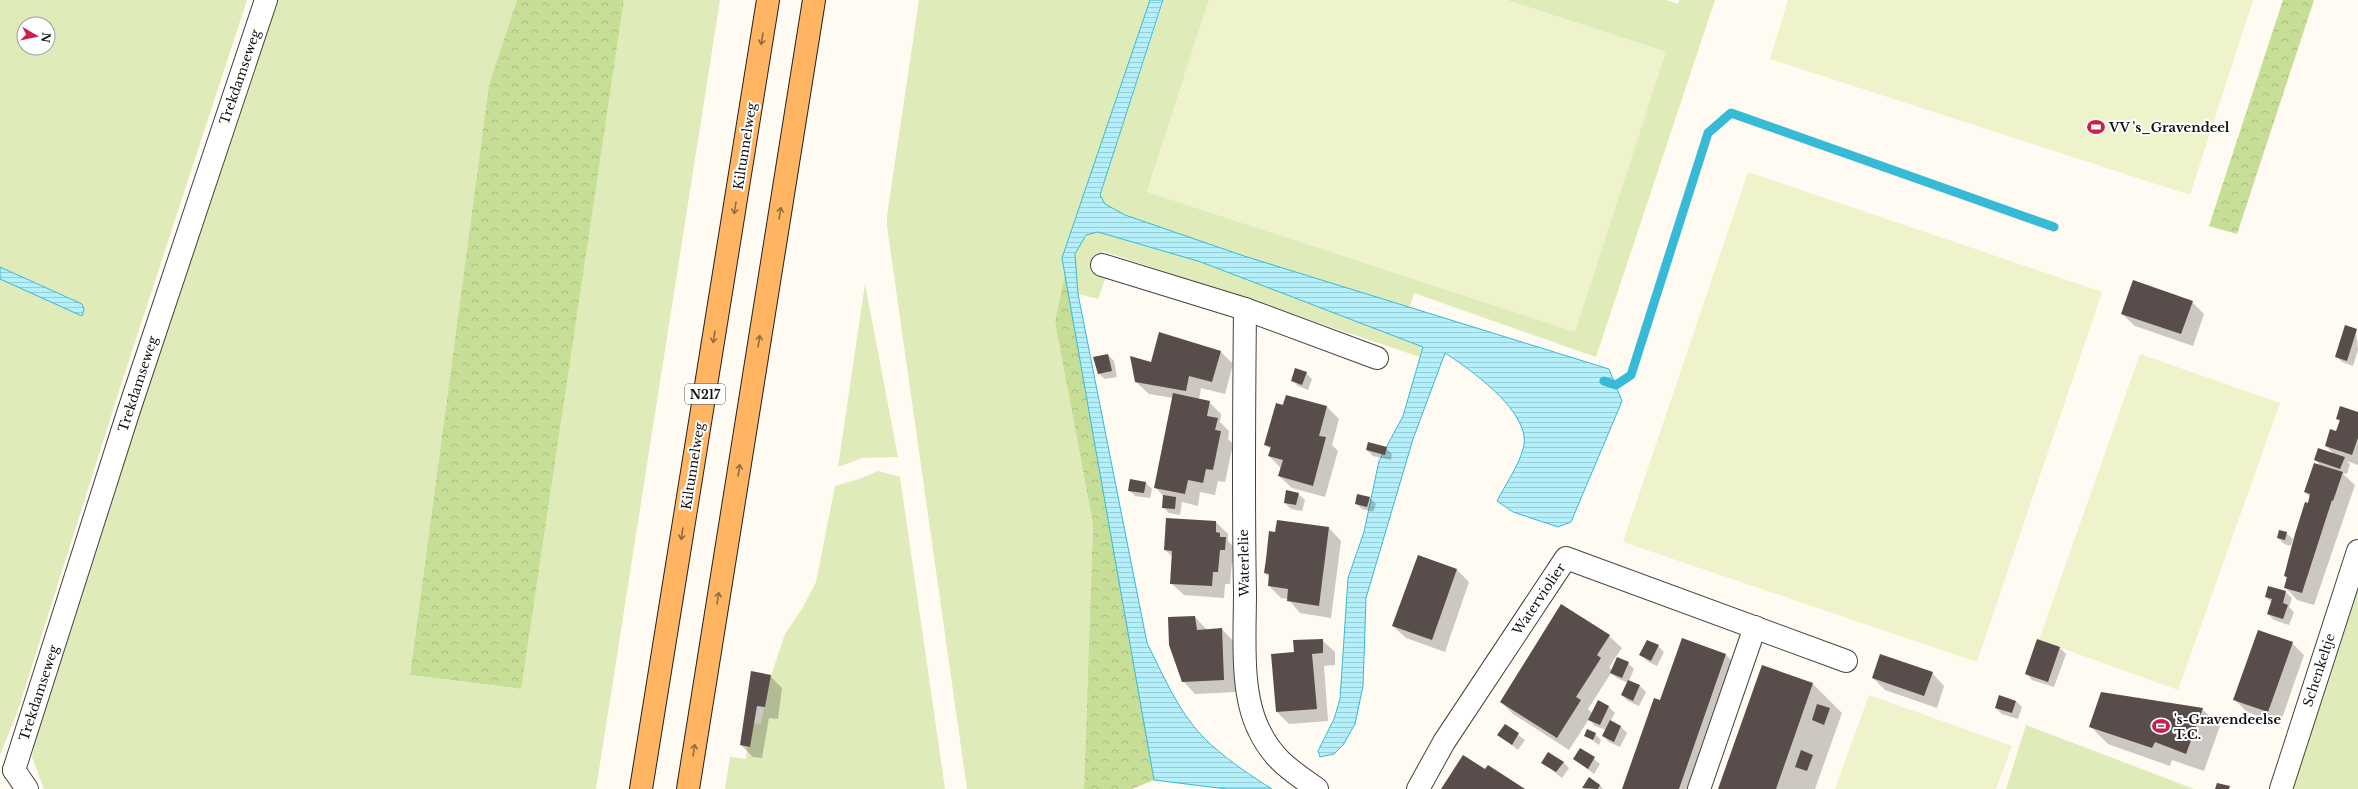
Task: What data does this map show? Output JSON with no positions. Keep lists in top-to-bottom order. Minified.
{"streets":{"main road":["Kiltunnelweg","N217"],"street":["Trekdamseweg","Waterlelie","Waterviolier","Schenkeltje"]},"places":{"sports":["VV 's_Gravendeel","'s-Gravendeelse T.C."]},"north":"right"}
